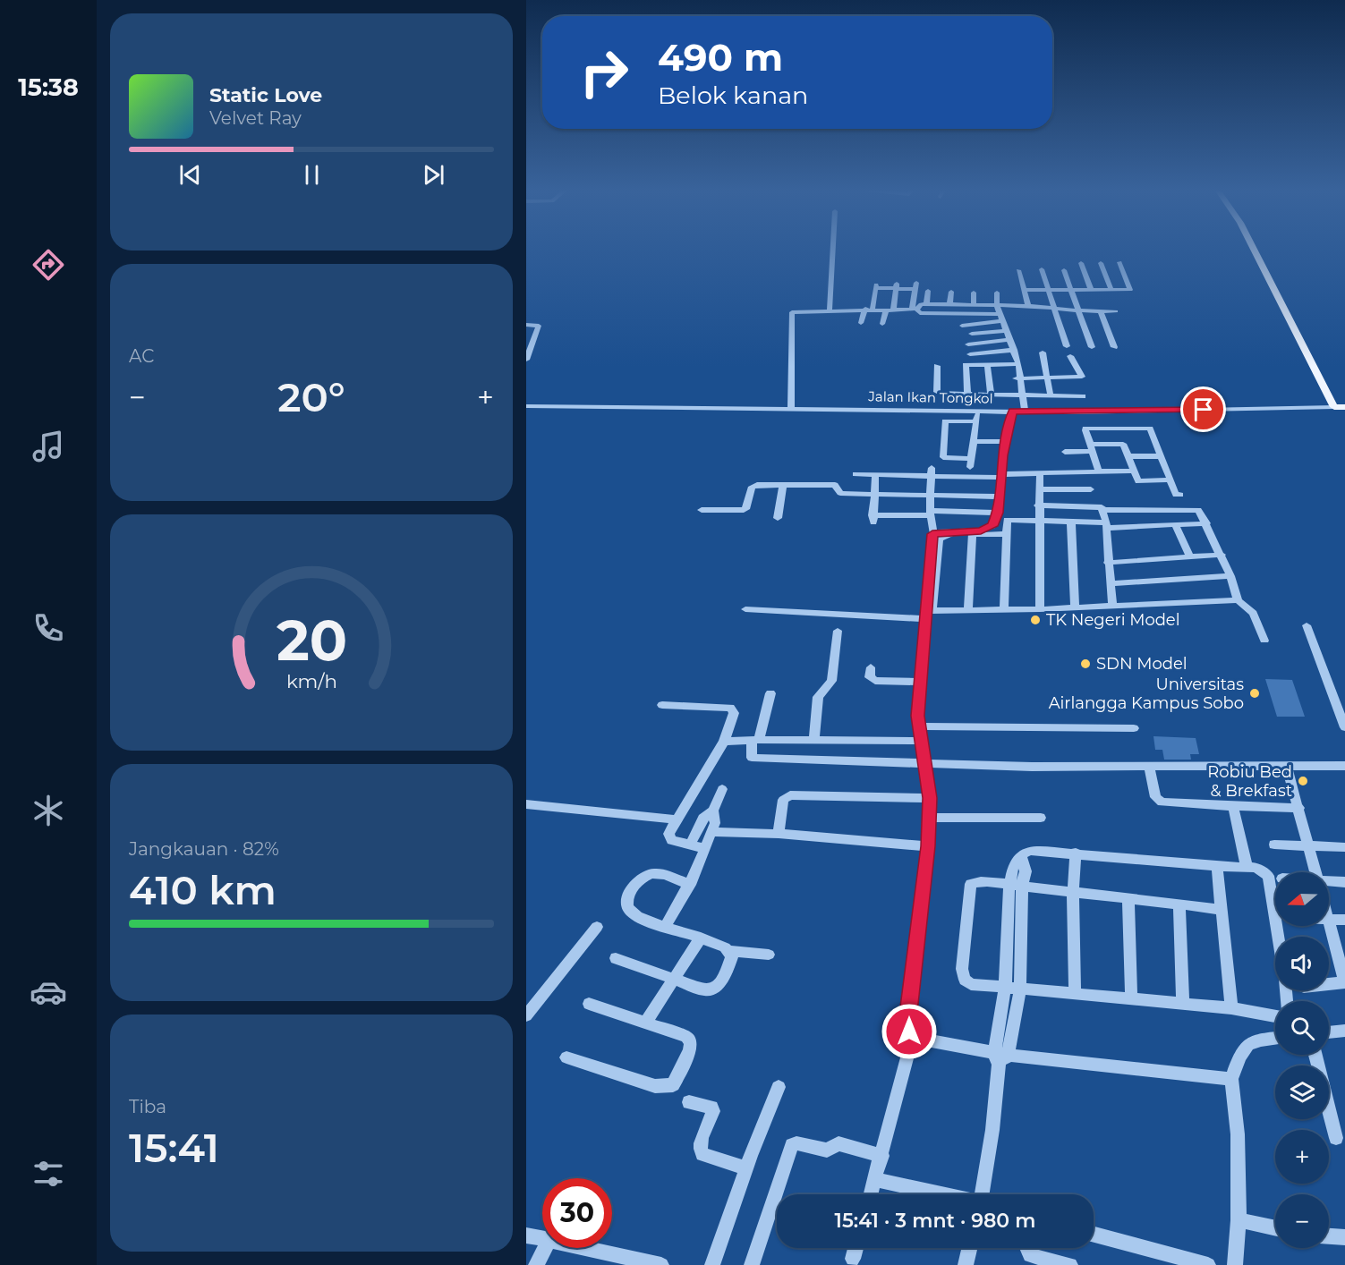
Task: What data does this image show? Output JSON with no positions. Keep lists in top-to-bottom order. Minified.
{"streets":{"street":["Jalan Ikan Tongkol"]},"places":["TK Negeri Model","SDN Model","Universitas Airlangga Kampus Sobo","Robiu Bed & Brekfast"],"north":"left","page":{"tabs":"15:38","turn":["490 m","Belok kanan"],"song":["Static Love","Velvet Ray"],"tile":["AC",["Jangkauan · 82%","410 km"],["Tiba","15:41"]],"heat":["−","20°","+"],"map_buttons":["+","−"],"limit":"30","trip":"15:41 · 3 mnt · 980 m","gauge":["20","km/h"]}}
